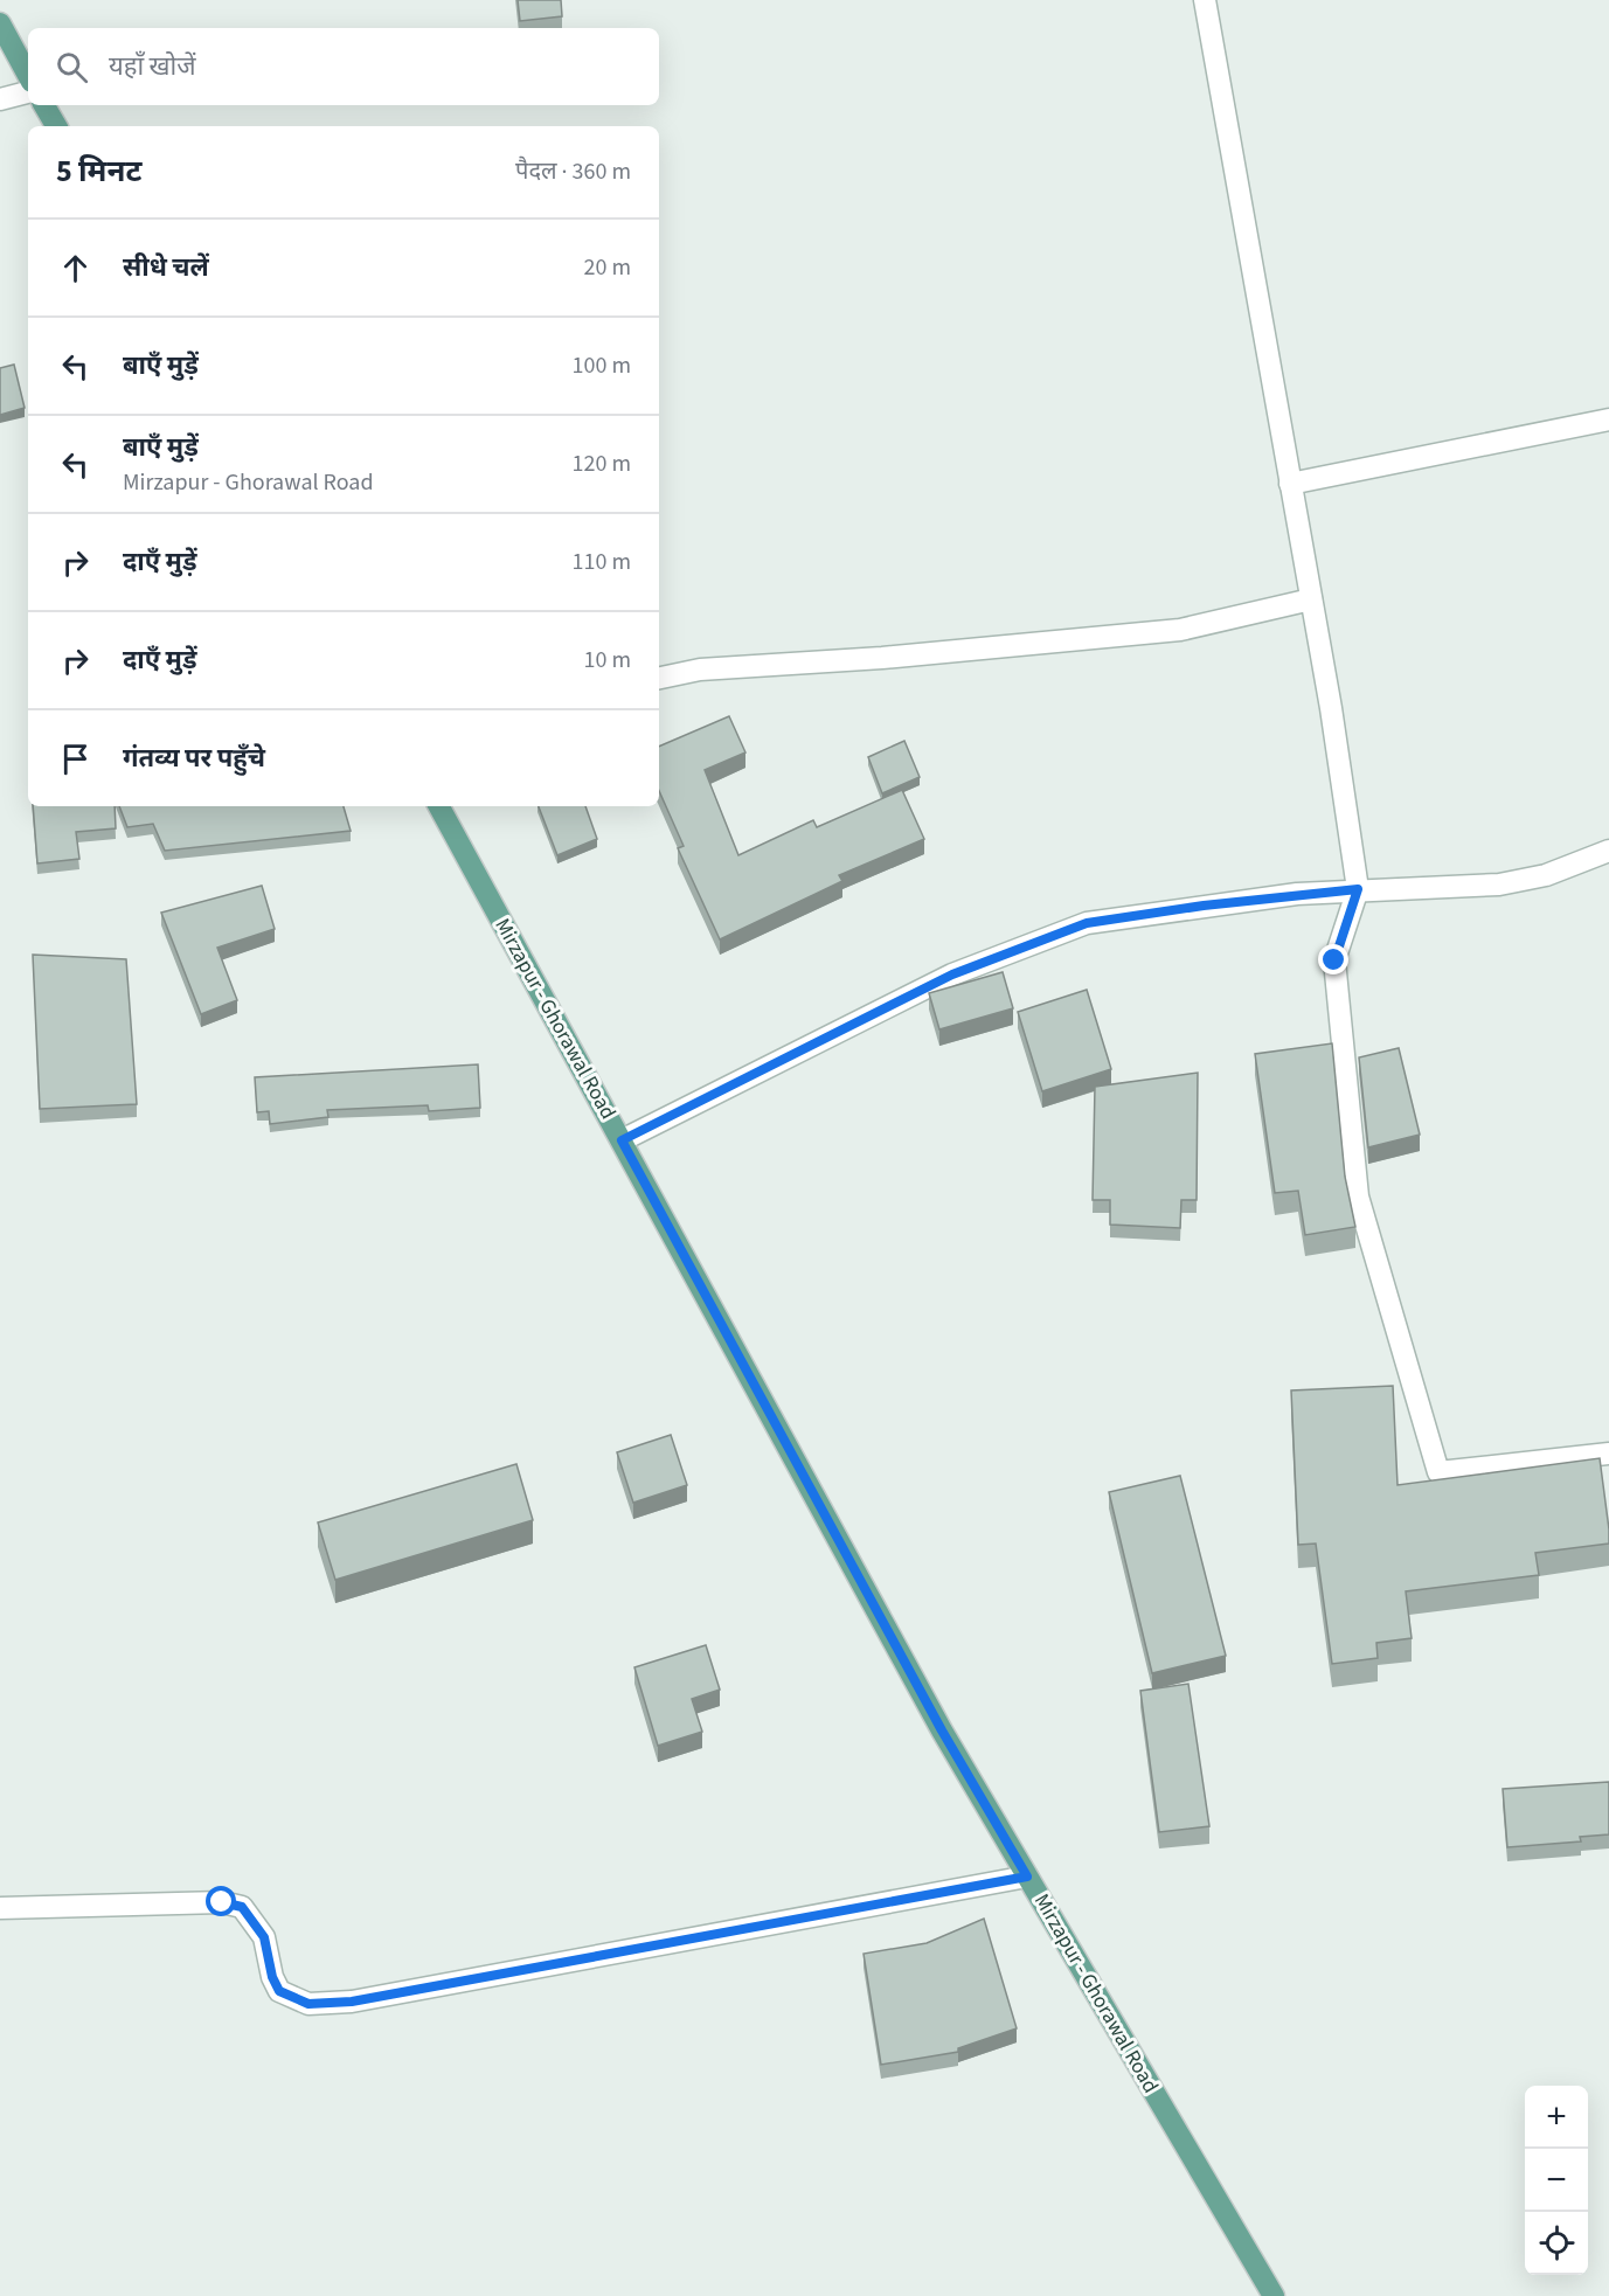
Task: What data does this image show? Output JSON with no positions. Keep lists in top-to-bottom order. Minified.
{"streets":{"main road":["Mirzapur - Ghorawal Road"]},"page":{"search":"यहाँ खोजें","heading":["5 मिनट","पैदल · 360 m"],"list":[["सीधे चलें","20 m"],["बाएँ मुड़ें","100 m"],["बाएँ मुड़ें","Mirzapur - Ghorawal Road","120 m"],["दाएँ मुड़ें","110 m"],["दाएँ मुड़ें","10 m"],"गंतव्य पर पहुँचे"],"map_buttons":["+","−"]}}
